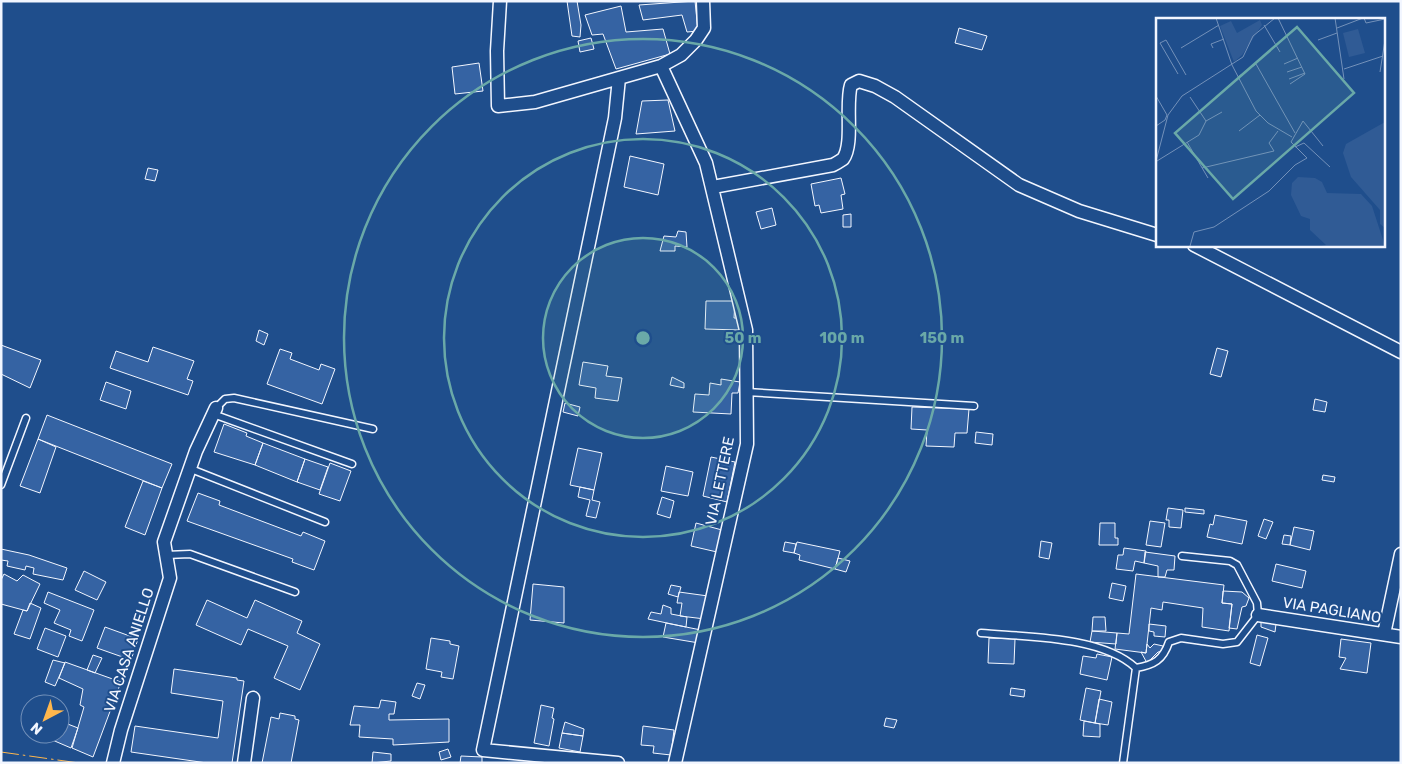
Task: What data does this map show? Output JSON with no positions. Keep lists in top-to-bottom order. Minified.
{"streets":{"street":["VIA LETTERE","VIA PAGLIANO","VIA CASA ANIELLO"]},"north":"bottom left","rings":["50 m","100 m","150 m"]}
